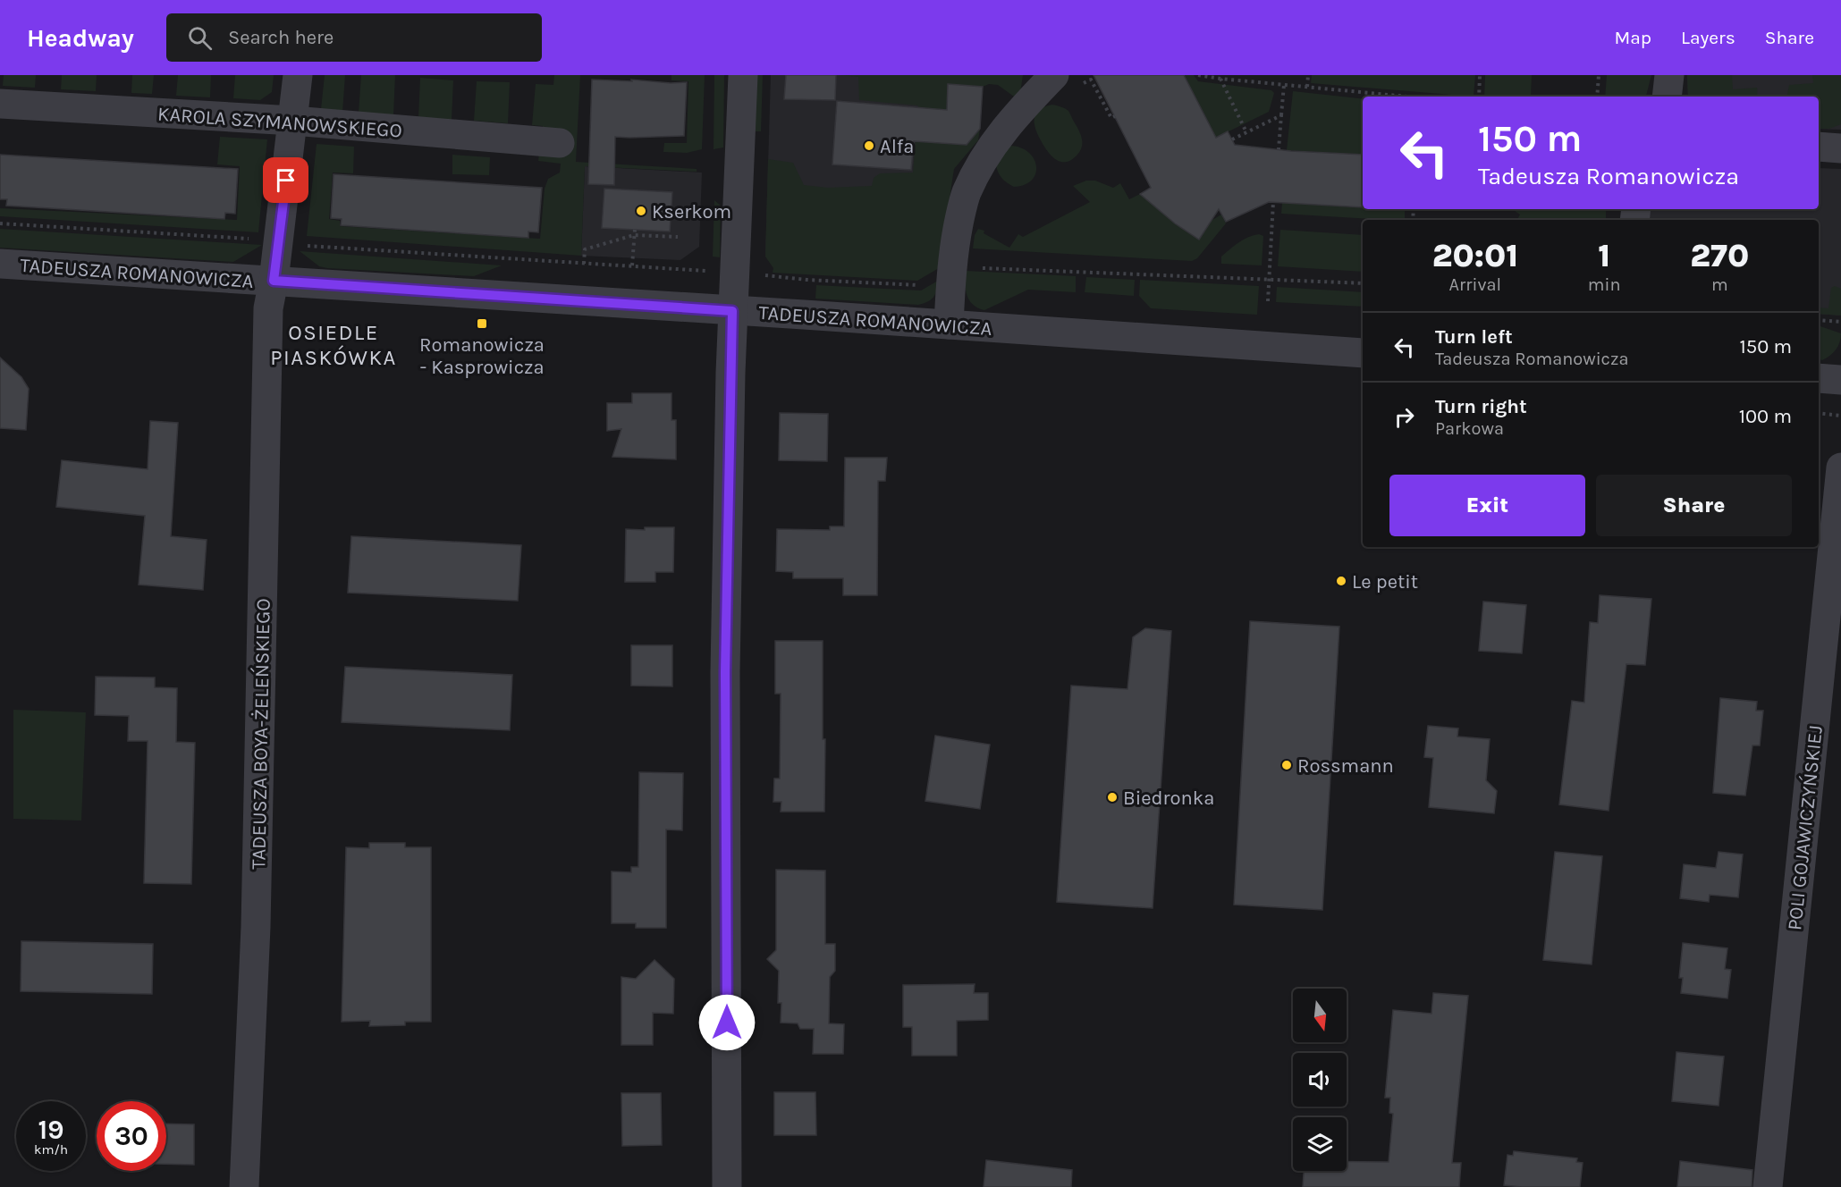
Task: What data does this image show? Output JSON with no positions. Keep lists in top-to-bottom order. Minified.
{"streets":{"street":["KAROLA SZYMANOWSKIEGO","TADEUSZA ROMANOWICZA","TADEUSZA BOYA-ŻELEŃSKIEGO","POLI GOJAWICZYŃSKIEJ"]},"crossings":[["KAROLA SZYMANOWSKIEGO","TADEUSZA BOYA-ŻELEŃSKIEGO"],["TADEUSZA ROMANOWICZA","TADEUSZA BOYA-ŻELEŃSKIEGO"]],"districts":["OSIEDLE PIASKÓWKA"],"places":{"other":["Alfa","Kserkom","Le petit","Rossmann","Biedronka"],"transit":["Romanowicza - Kasprowicza"]},"north":"bottom","page":{"header":"Headway","search":"Search here","nav":["Map","Layers","Share"],"turn":["150 m","Tadeusza Romanowicza"],"eta":["20:01","Arrival","1","min","270","m"],"list":[{"name":"Turn left","note":"Tadeusza Romanowicza","value":"150 m"},{"name":"Turn right","note":"Parkowa","value":"100 m"}],"buttons":["Exit","Share"],"speed":"19 km/h","limit":"30"}}
